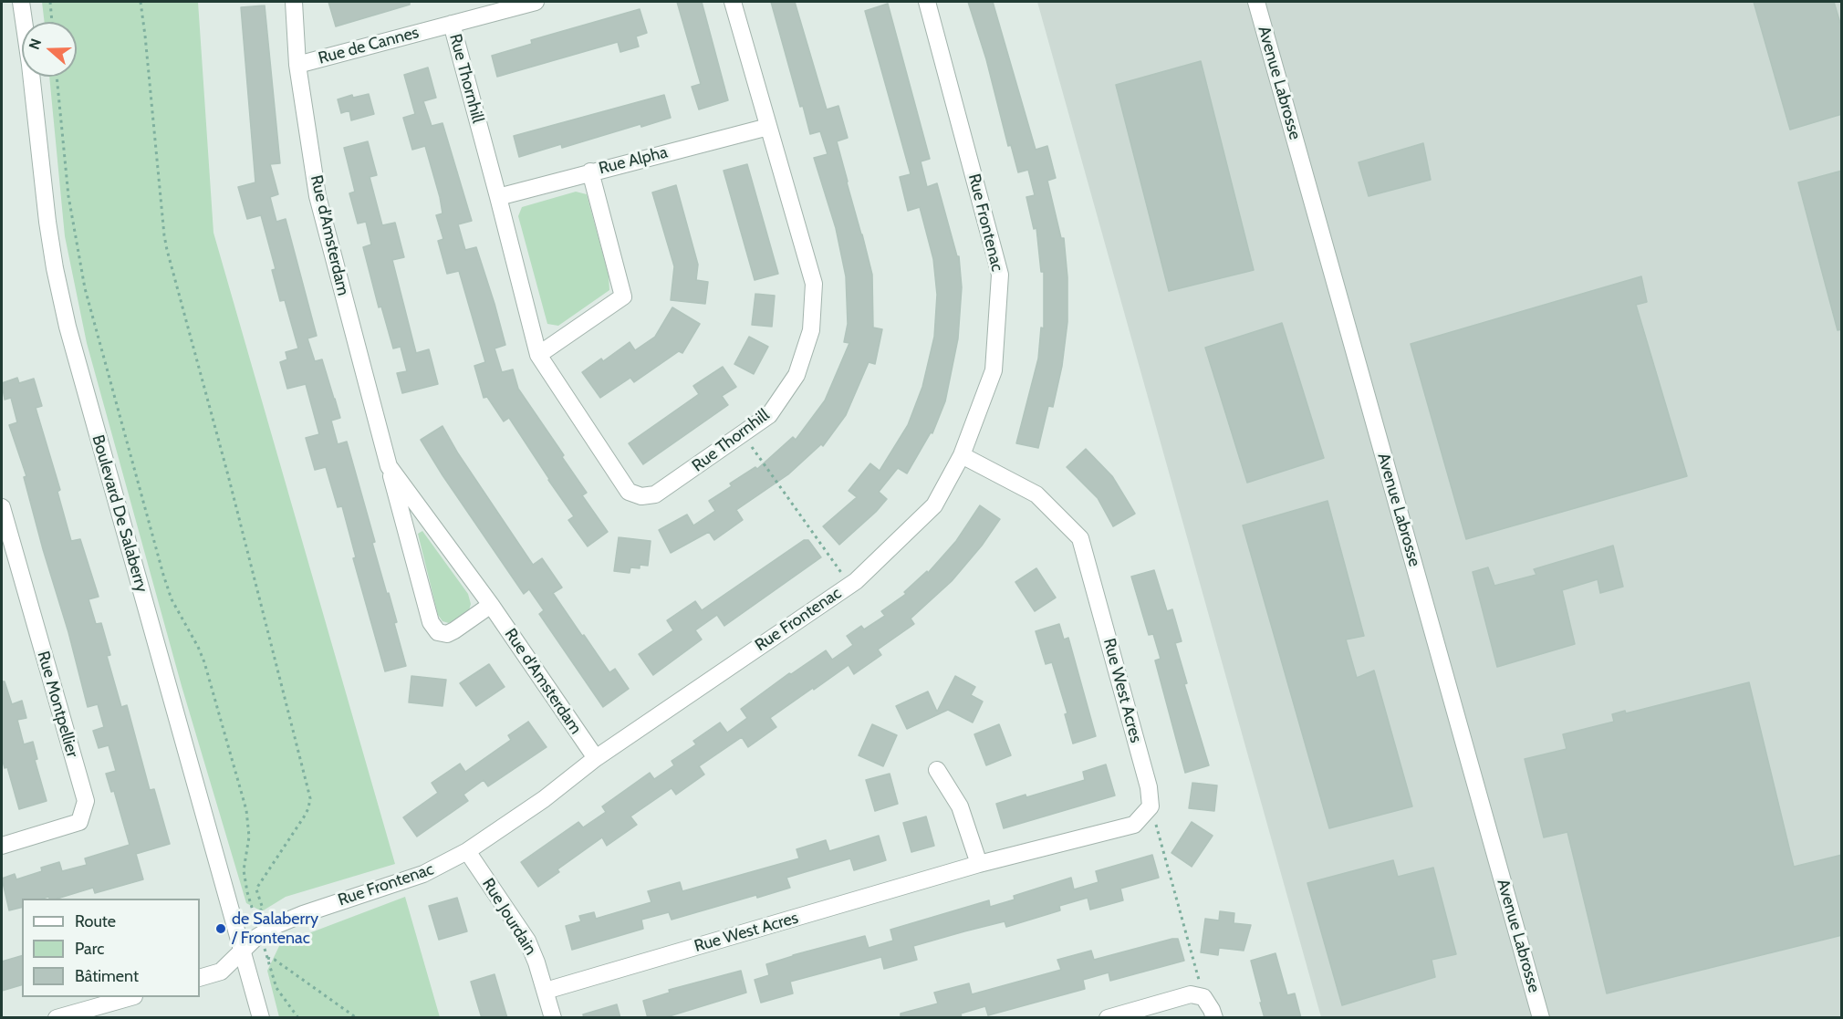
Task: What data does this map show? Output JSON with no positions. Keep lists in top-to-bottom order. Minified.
{"streets":{"street":["Rue de Cannes","Rue Thornhill","Avenue Labrosse","Rue Alpha","Rue Frontenac","Rue d'Amsterdam","Boulevard De Salaberry","Rue West Acres","Rue Montpellier","Rue Jourdain"]},"crossings":[["Rue de Cannes","Rue Thornhill"],["Rue de Cannes","Rue d'Amsterdam"],["Rue Thornhill","Rue Alpha"],["Rue Frontenac","Rue d'Amsterdam"],["Rue Frontenac","Boulevard De Salaberry"],["Rue Frontenac","Rue West Acres"],["Rue Frontenac","Rue Jourdain"],["Rue West Acres","Rue Jourdain"]],"places":["de Salaberry / Frontenac"],"legend":["Route","Parc","Bâtiment"],"north":"left"}
